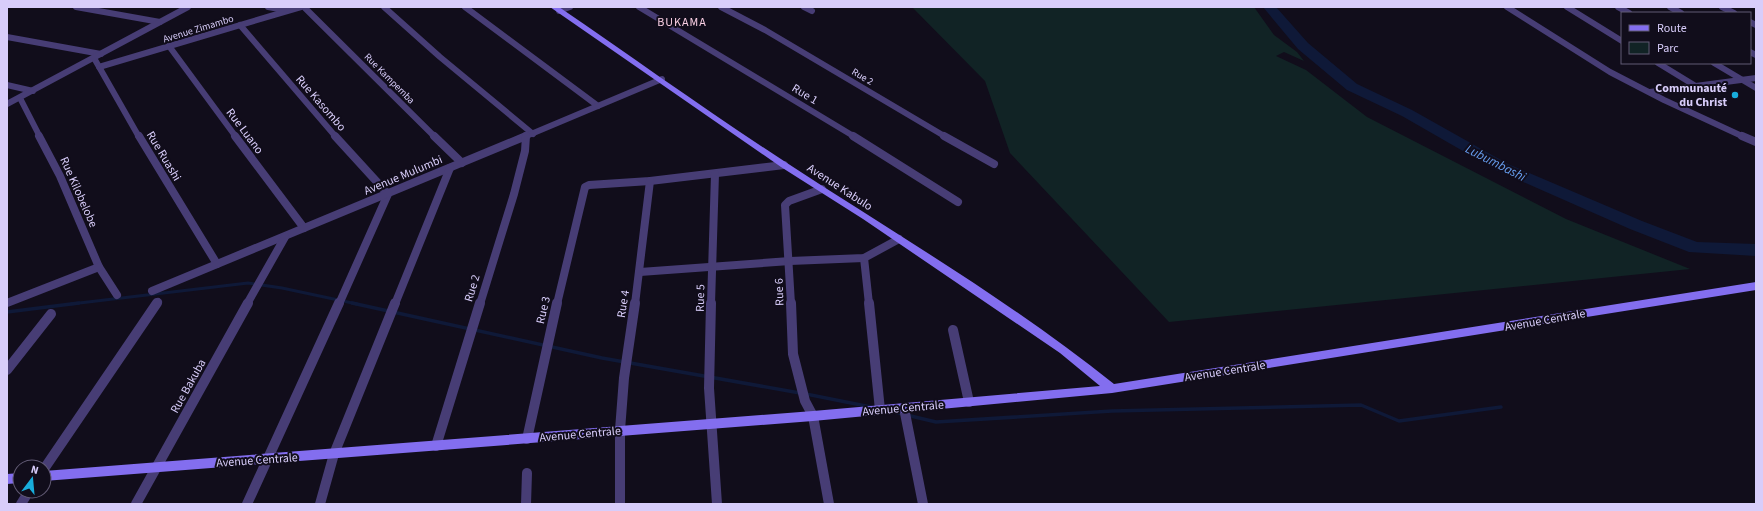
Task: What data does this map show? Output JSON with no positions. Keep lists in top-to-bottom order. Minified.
{"streets":{"street":["Avenue Zimambo","Rue 2","Rue Kampemba","Rue 1","Rue Kasombo","Rue Luano","Rue Ruashi","Avenue Mulumbi","Avenue Kabulo","Rue Kilobelobe","Rue 6","Rue 5","Rue 4","Rue 3","Avenue Centrale","Rue Bakuba"]},"crossings":[["Avenue Zimambo","Rue Kasombo"],["Avenue Zimambo","Rue Luano"],["Avenue Zimambo","Rue Ruashi"],["Rue 2","Avenue Mulumbi"],["Rue 2","Avenue Centrale"],["Rue Kampemba","Avenue Mulumbi"],["Rue Kasombo","Avenue Mulumbi"],["Rue Luano","Avenue Mulumbi"],["Rue Ruashi","Avenue Mulumbi"],["Avenue Mulumbi","Avenue Kabulo"],["Avenue Mulumbi","Rue Bakuba"],["Avenue Kabulo","Rue 6"],["Avenue Kabulo","Avenue Centrale"],["Rue 6","Avenue Centrale"],["Rue 5","Avenue Centrale"],["Rue 4","Rue 3"],["Rue 4","Avenue Centrale"],["Rue 3","Avenue Centrale"],["Avenue Centrale","Rue Bakuba"]],"districts":["BUKAMA"],"water":["Lubumbashi"],"places":["Communauté du Christ"],"legend":["Route","Parc"],"north":"top"}
